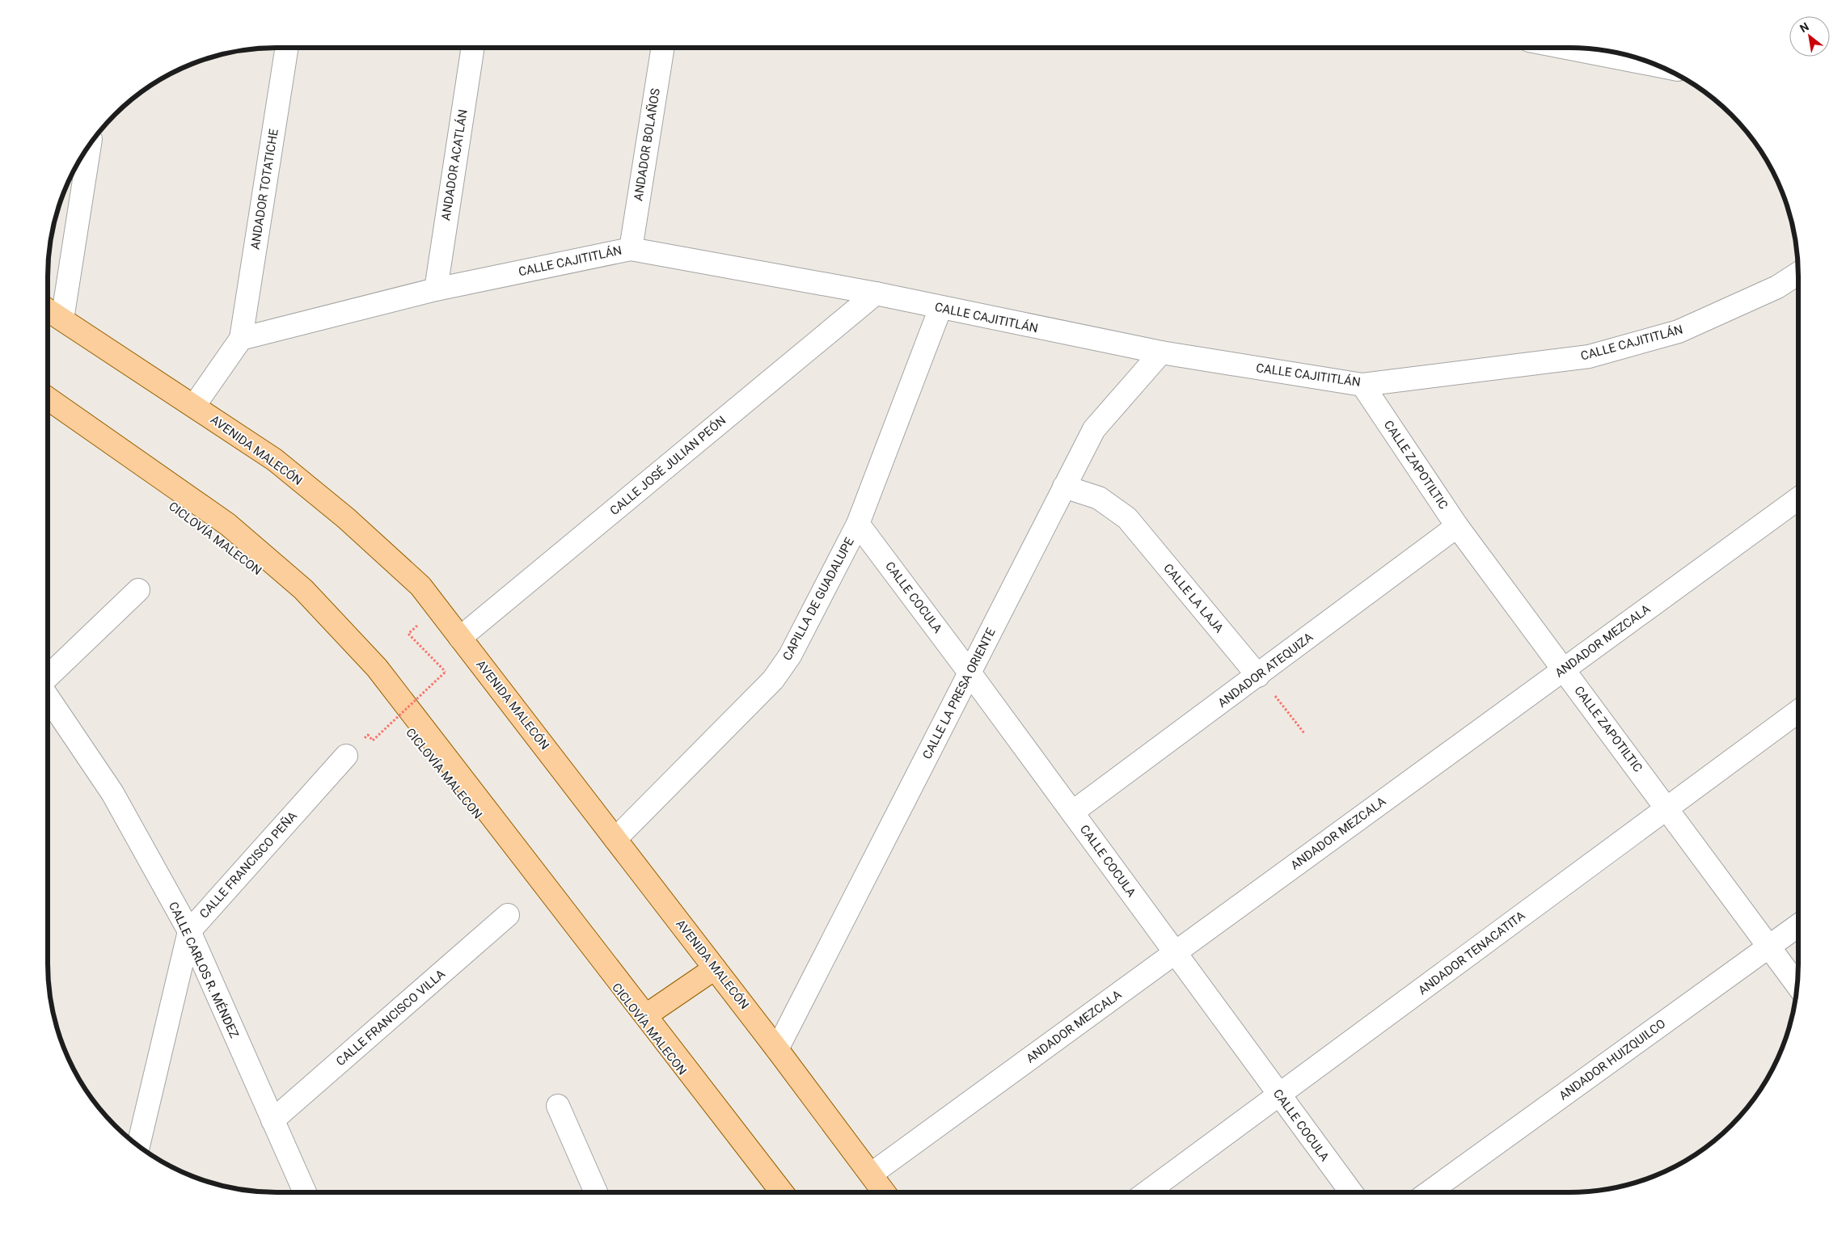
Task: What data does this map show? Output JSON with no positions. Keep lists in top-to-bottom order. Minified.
{"streets":{"main road":["AVENIDA MALECÓN"],"street":["ANDADOR BOLAÑOS","ANDADOR ACATLÁN","ANDADOR TOTATICHE","CALLE CAJITITLÁN","CALLE ZAPOTILTIC","CALLE JOSÉ JULIAN PEÓN","CALLE COCULA","CALLE LA LAJA","CAPILLA DE GUADALUPE","ANDADOR MEZCALA","ANDADOR ATEQUIZA","CALLE LA PRESA ORIENTE","CALLE FRANCISCO PEÑA","ANDADOR TENACATITA","CALLE CARLOS R. MÉNDEZ","CALLE FRANCISCO VILLA","ANDADOR HUIZQUILCO"],"path":["CICLOVÍA MALECON"]},"crossings":[["ANDADOR BOLAÑOS","CALLE CAJITITLÁN"],["ANDADOR ACATLÁN","CALLE CAJITITLÁN"],["ANDADOR TOTATICHE","CALLE CAJITITLÁN"],["CALLE CAJITITLÁN","CALLE ZAPOTILTIC"],["CALLE CAJITITLÁN","CALLE JOSÉ JULIAN PEÓN"],["CALLE CAJITITLÁN","CAPILLA DE GUADALUPE"],["CALLE CAJITITLÁN","CALLE LA PRESA ORIENTE"],["AVENIDA MALECÓN","CALLE JOSÉ JULIAN PEÓN"],["AVENIDA MALECÓN","CAPILLA DE GUADALUPE"],["AVENIDA MALECÓN","ANDADOR MEZCALA"],["AVENIDA MALECÓN","CALLE LA PRESA ORIENTE"],["CALLE ZAPOTILTIC","ANDADOR MEZCALA"],["CALLE ZAPOTILTIC","ANDADOR ATEQUIZA"],["CALLE ZAPOTILTIC","ANDADOR TENACATITA"],["CALLE ZAPOTILTIC","ANDADOR HUIZQUILCO"],["CALLE COCULA","CAPILLA DE GUADALUPE"],["CALLE COCULA","ANDADOR MEZCALA"],["CALLE COCULA","ANDADOR ATEQUIZA"],["CALLE COCULA","CALLE LA PRESA ORIENTE"],["CALLE COCULA","ANDADOR TENACATITA"],["CALLE LA LAJA","ANDADOR ATEQUIZA"],["CALLE LA LAJA","CALLE LA PRESA ORIENTE"],["CALLE FRANCISCO PEÑA","CALLE CARLOS R. MÉNDEZ"],["CALLE CARLOS R. MÉNDEZ","CALLE FRANCISCO VILLA"]],"north":"top left"}
